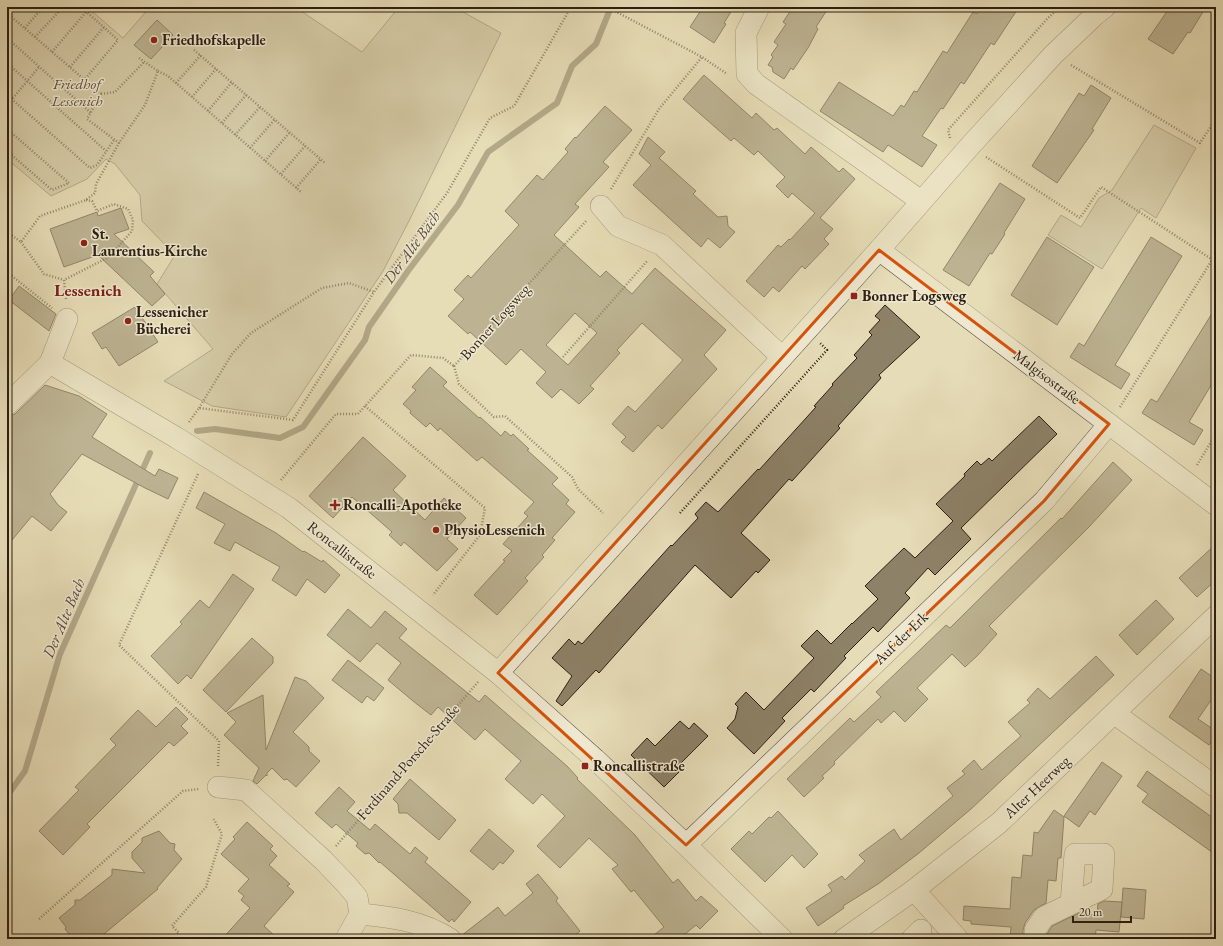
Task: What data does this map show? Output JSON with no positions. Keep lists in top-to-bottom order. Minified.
{"streets":{"street":["Malgisostraße","Roncallistraße","Auf der Erk","Alter Heerweg"],"path":["Bonner Logsweg","Ferdinand-Porsche-Straße"]},"crossings":[["Malgisostraße","Auf der Erk"],["Roncallistraße","Auf der Erk"],["Roncallistraße","Ferdinand-Porsche-Straße"]],"districts":["Lessenich"],"water":["Der Alte Bach"],"parks":["Friedhof Lessenich"],"places":{"other":["Friedhofskapelle","St. Laurentius-Kirche","Lessenicher Bücherei","PhysioLessenich"],"transit":["Bonner Logsweg","Roncallistraße"],"health":["Roncalli-Apotheke"]},"scale_bar":"20 m"}
